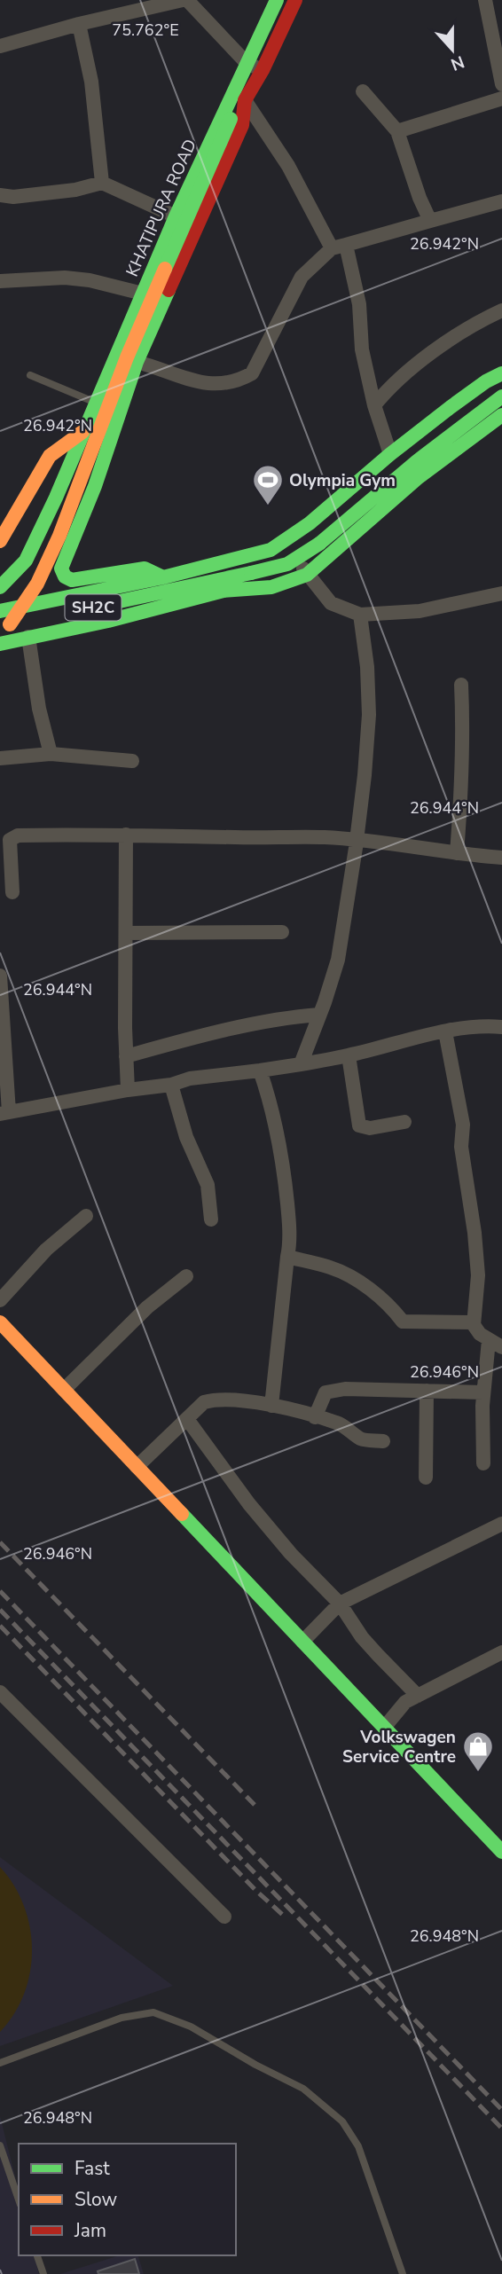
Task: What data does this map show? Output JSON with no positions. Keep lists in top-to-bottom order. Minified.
{"streets":{"main road":["KHATIPURA ROAD","SH2C"]},"places":{"sports":["Olympia Gym"],"shop":["Volkswagen Service Centre"]},"legend":["Fast","Slow","Jam"],"north":"bottom","coordinates":["75.762°E","26.942°N","26.944°N","26.946°N","26.948°N"]}
